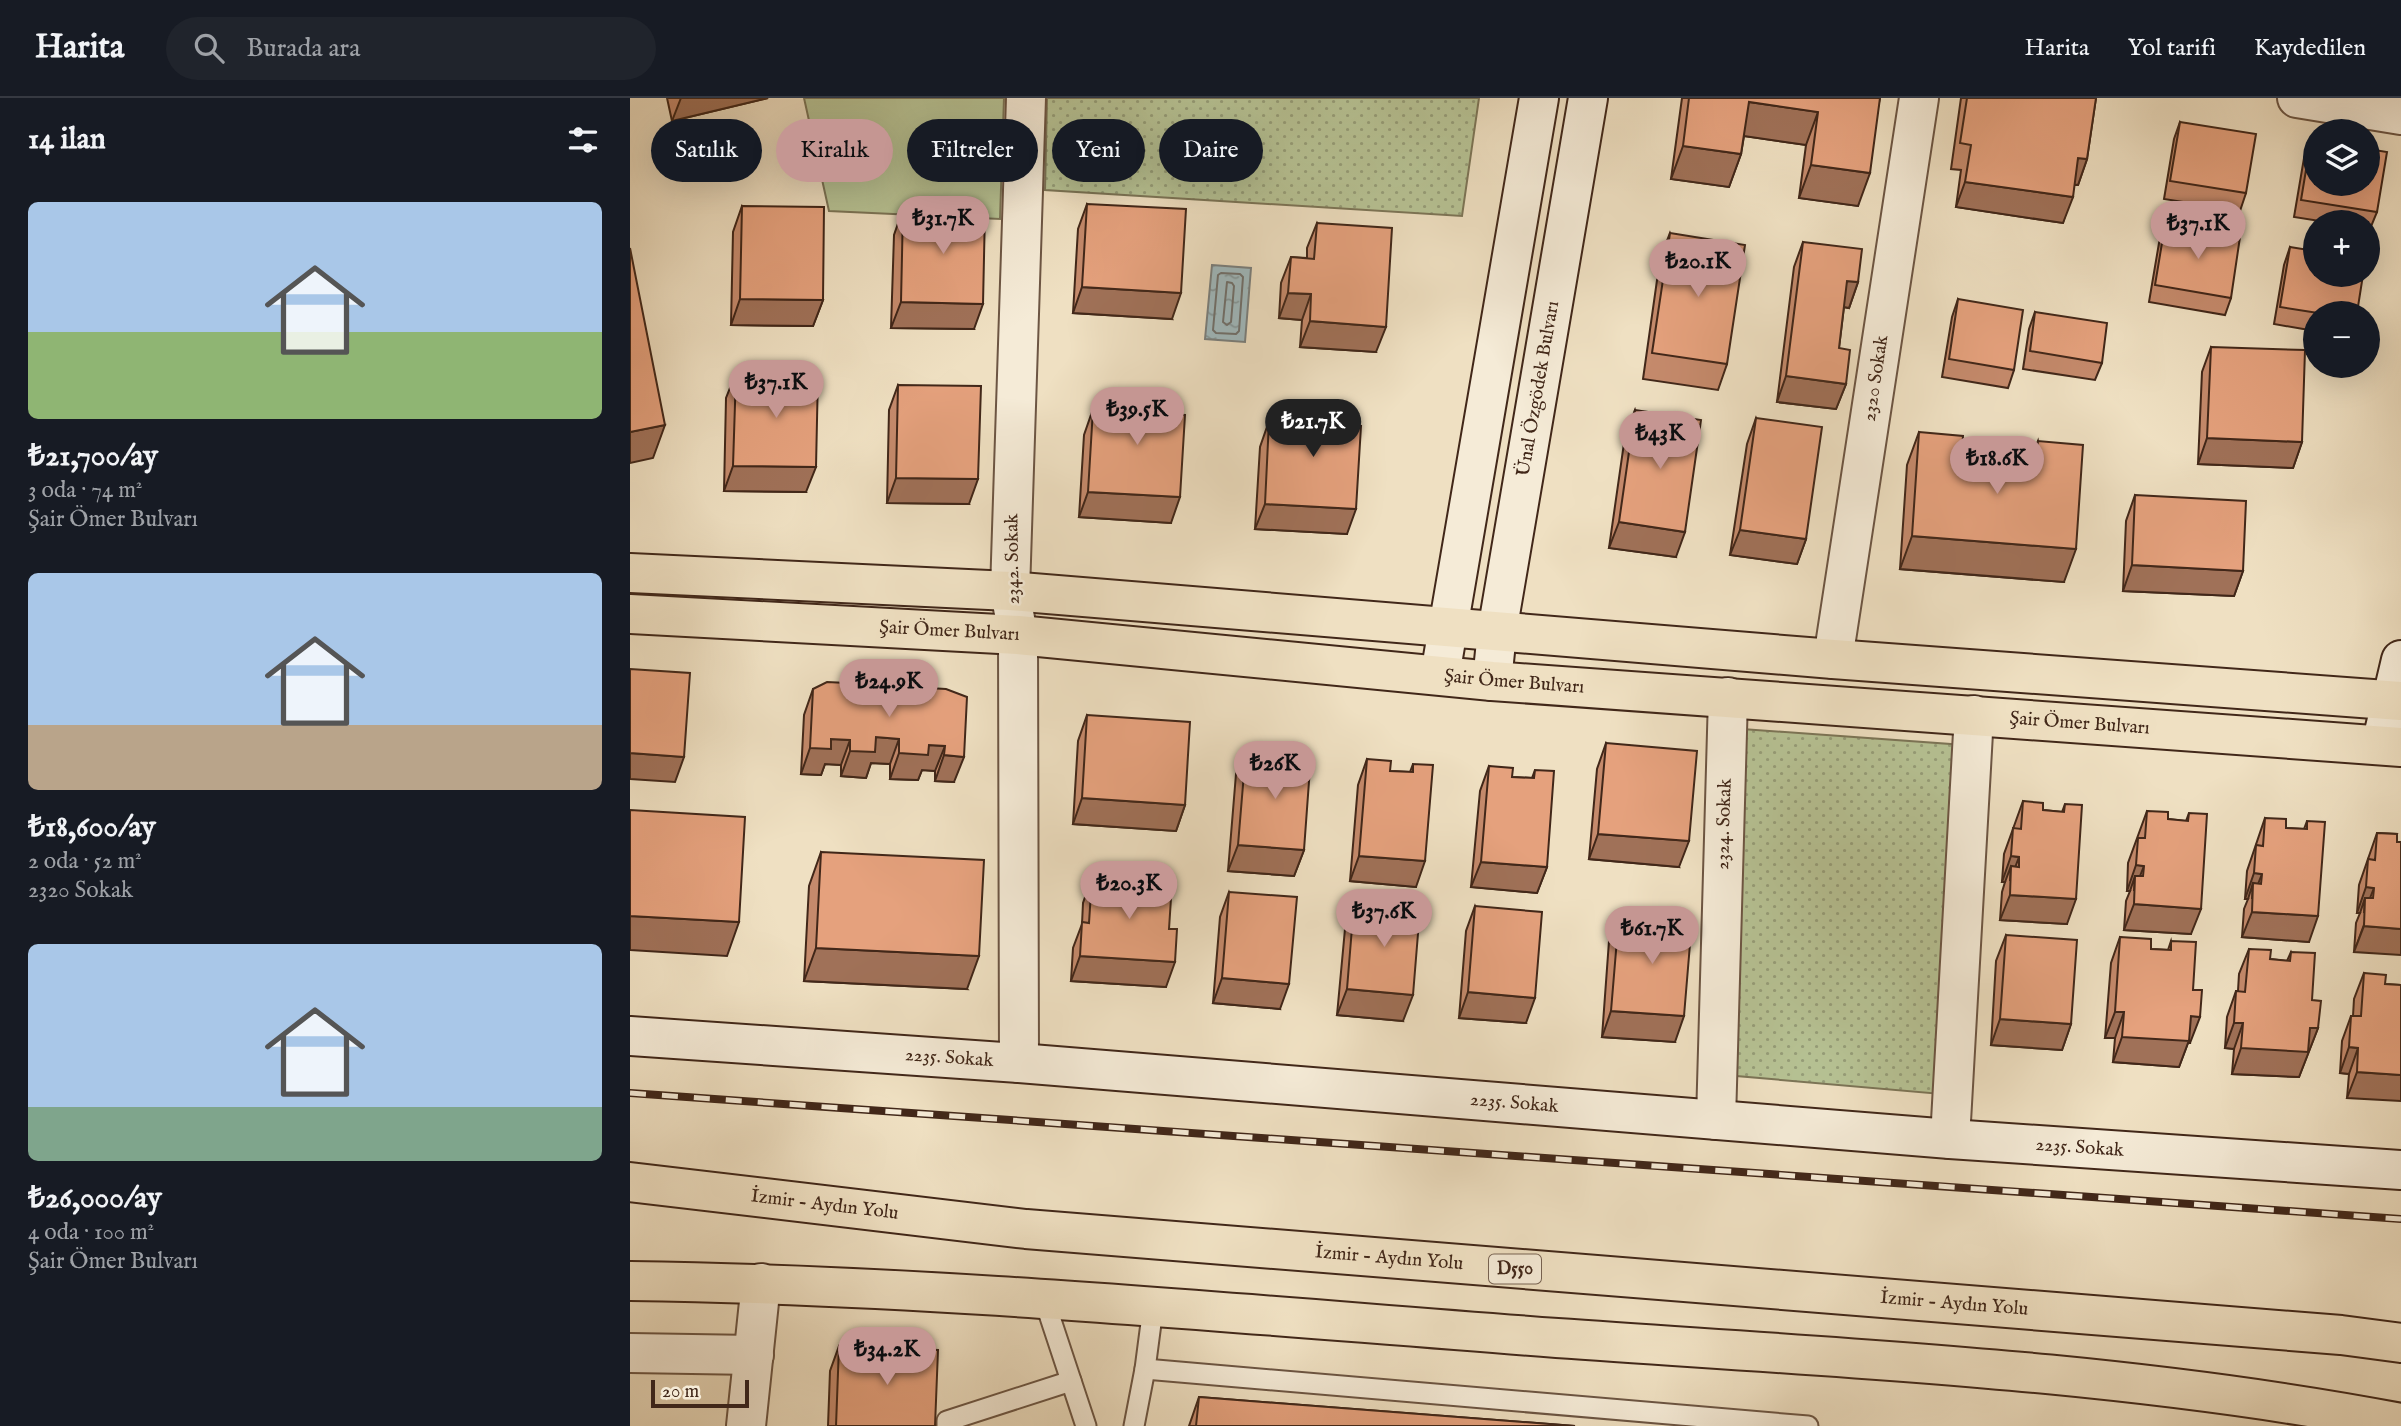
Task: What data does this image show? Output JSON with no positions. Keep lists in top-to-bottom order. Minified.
{"streets":{"main road":["Şair Ömer Bulvarı","İzmir - Aydın Yolu","D550"],"street":["2320 Sokak","Ünal Özgödek Bulvarı","2342. Sokak","2324. Sokak","2235. Sokak"]},"crossings":[["Ünal Özgödek Bulvarı","Şair Ömer Bulvarı"],["2342. Sokak","Şair Ömer Bulvarı"],["2342. Sokak","2235. Sokak"],["Şair Ömer Bulvarı","2324. Sokak"],["2324. Sokak","2235. Sokak"]],"scale_bar":"20 m","page":{"header":"Harita","search":"Burada ara","nav":["Harita","Yol tarifi","Kaydedilen"],"heading":"14 ilan","map_buttons":["+","−"],"chip":["Satılık","Kiralık","Filtreler","Yeni","Daire"],"list":[{"name":"₺21,700/ay","note":"3 oda · 74 m² · Şair Ömer Bulvarı"},{"name":"₺18,600/ay","note":"2 oda · 52 m² · 2320 Sokak"},{"name":"₺26,000/ay","note":"4 oda · 100 m² · Şair Ömer Bulvarı"}],"price":["₺31.7K","₺37.1K","₺20.1K","₺37.1K","₺39.5K","₺21.7K","₺43K","₺18.6K","₺24.9K","₺26K","₺20.3K","₺37.6K","₺61.7K","₺34.2K"],"scale":"20 m"}}
